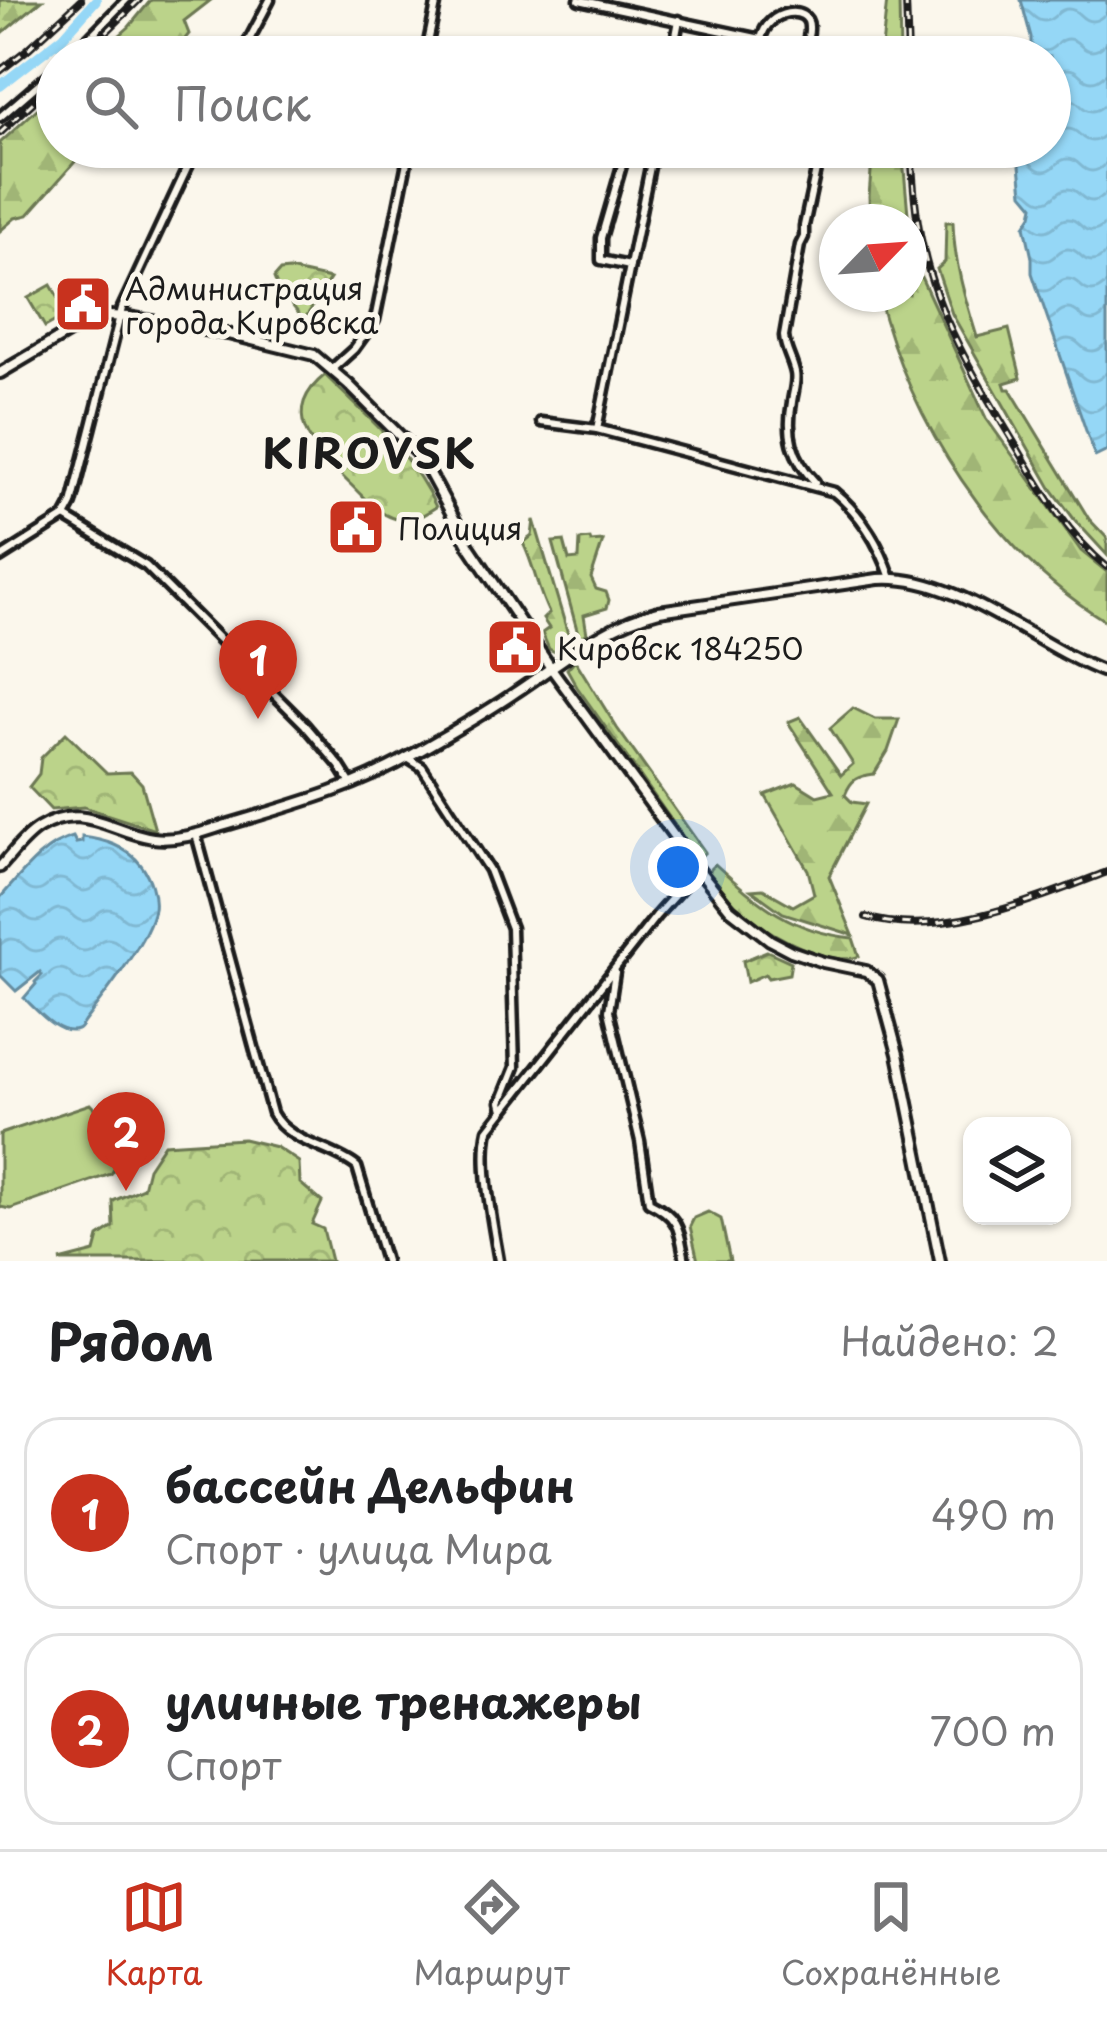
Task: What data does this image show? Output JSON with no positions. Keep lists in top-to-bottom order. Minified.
{"districts":["KIROVSK"],"places":{"public building":["Администрация города Кировска","Полиция","Кировск 184250"]},"north":"top right","page":{"search":"Поиск","pins":["1","2"],"heading":["Рядом","Найдено: 2"],"list":[{"mark":"1","name":"бассейн Дельфин","note":"Спорт · улица Мира","value":"490 m"},{"mark":"2","name":"уличные тренажеры","note":"Спорт","value":"700 m"}],"nav":["Карта","Маршрут","Сохранённые"]}}
